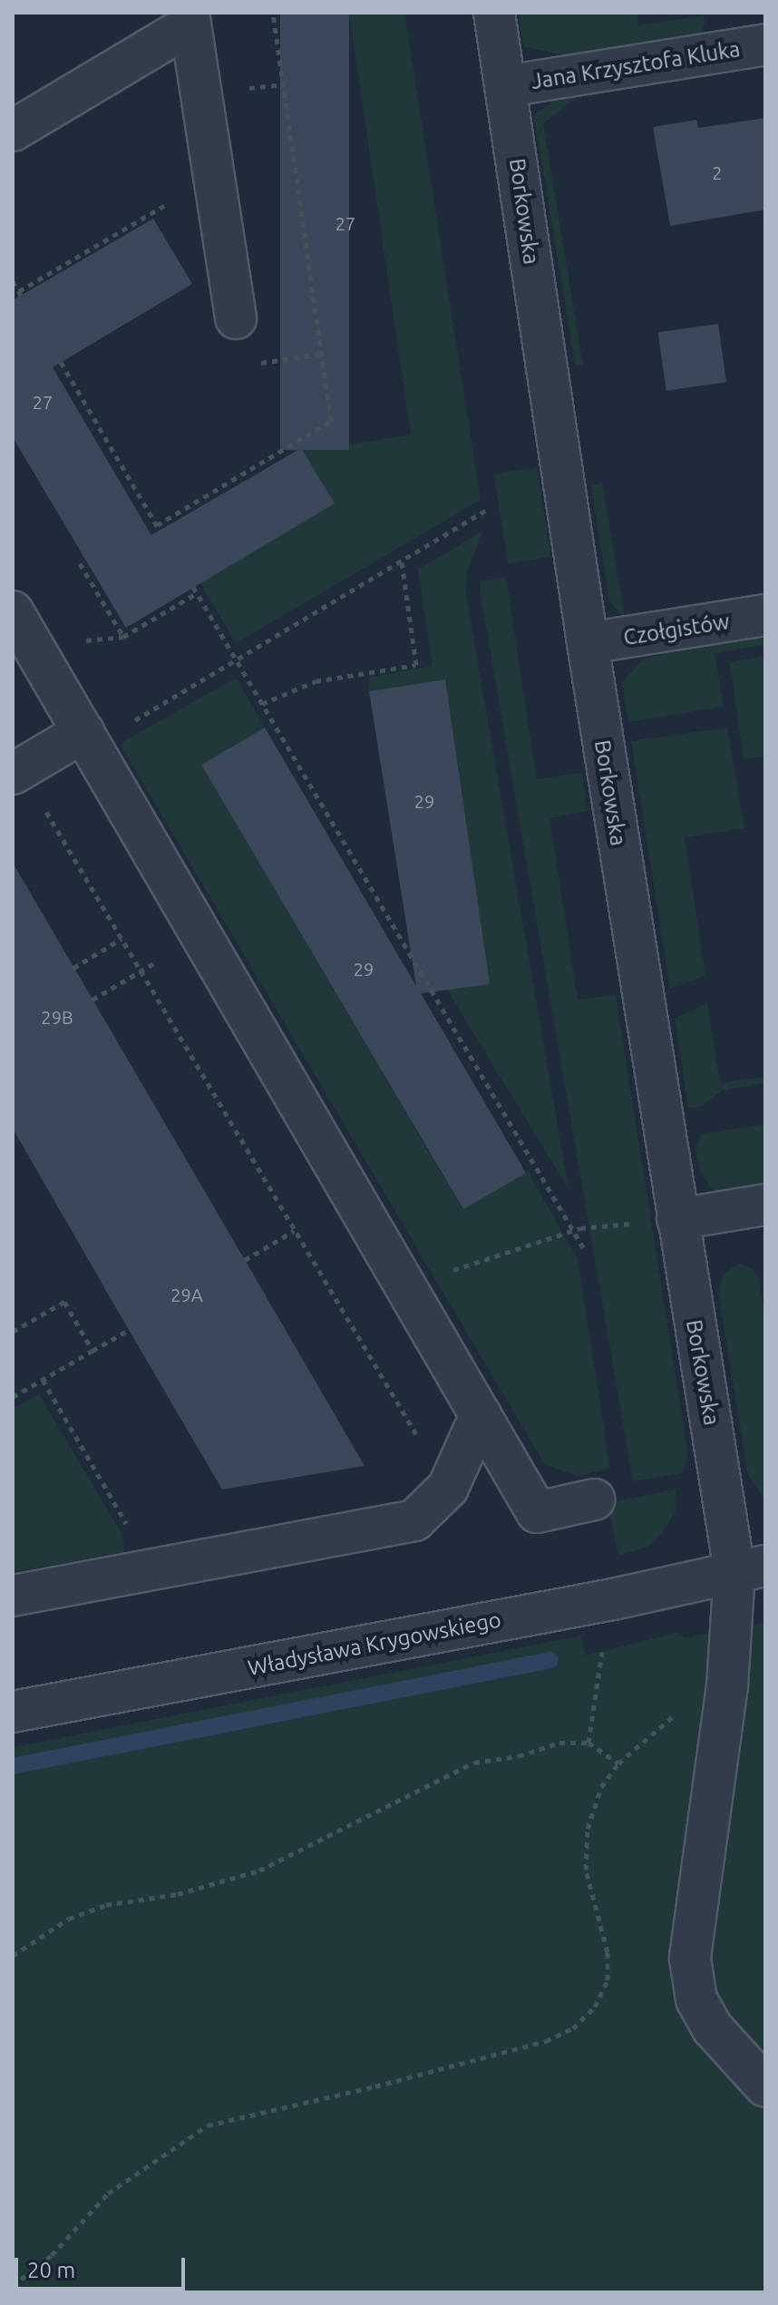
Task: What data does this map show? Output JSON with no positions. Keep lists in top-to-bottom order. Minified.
{"streets":{"street":["Jana Krzysztofa Kluka","Borkowska","Czołgistów","Władysława Krygowskiego"]},"crossings":[["Jana Krzysztofa Kluka","Borkowska"],["Borkowska","Czołgistów"],["Borkowska","Władysława Krygowskiego"]],"house_numbers":["2","27","27","29","29","29B","29A"],"scale_bar":"20 m"}
